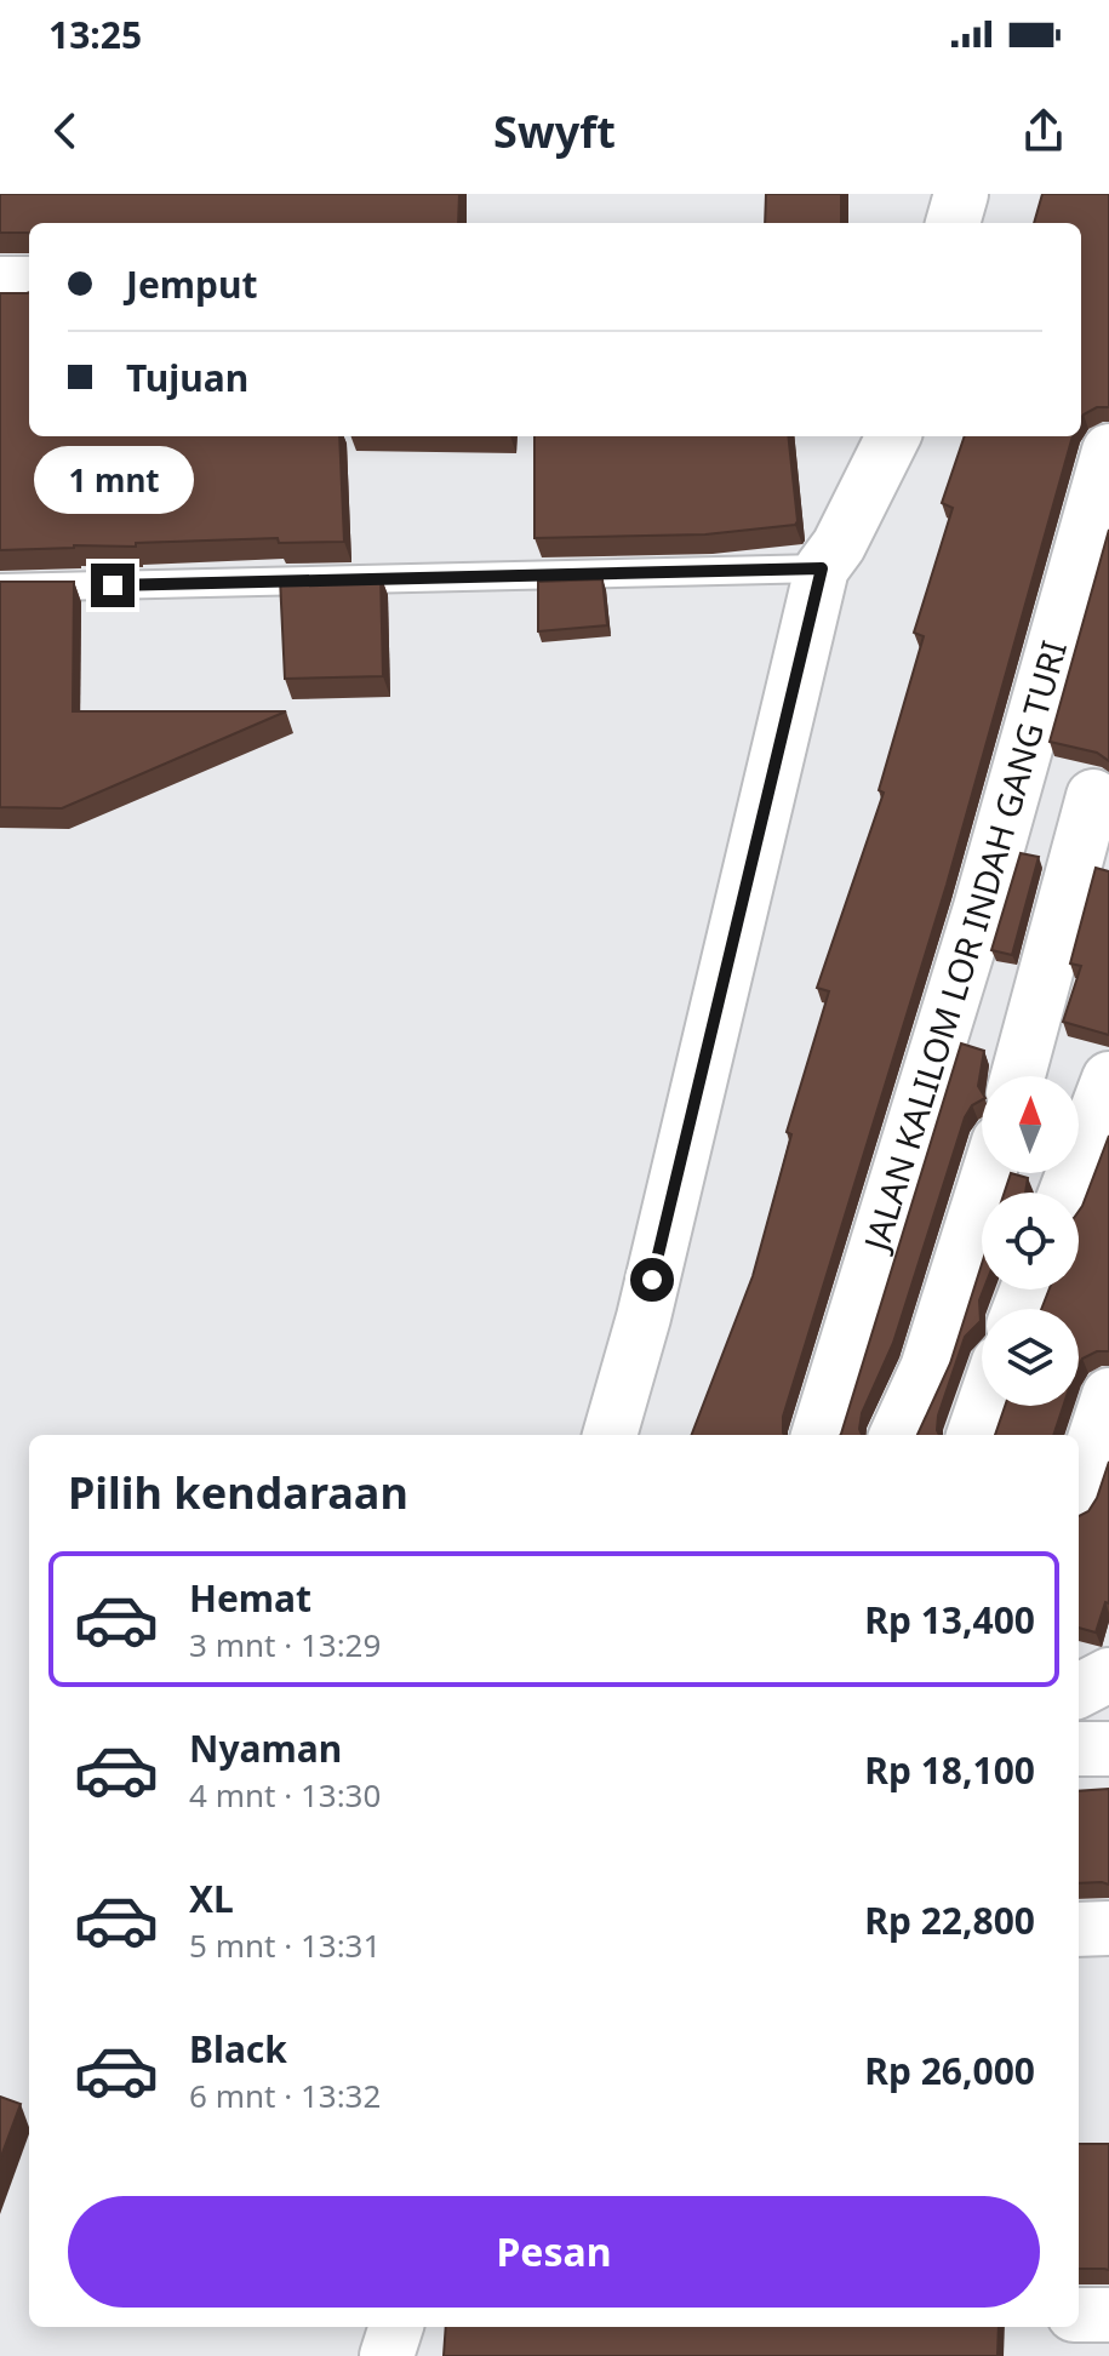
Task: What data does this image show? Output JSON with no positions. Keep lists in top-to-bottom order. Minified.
{"streets":{"street":["JALAN KALILOM LOR INDAH GANG TURI"]},"north":"top","page":{"status":"13:25","header":"Swyft","banner":["Jemput","Tujuan"],"bubble":"1 mnt","heading":"Pilih kendaraan","list":[{"name":"Hemat","note":"3 mnt · 13:29","value":"Rp 13,400"},{"name":"Nyaman","note":"4 mnt · 13:30","value":"Rp 18,100"},{"name":"XL","note":"5 mnt · 13:31","value":"Rp 22,800"},{"name":"Black","note":"6 mnt · 13:32","value":"Rp 26,000"}],"buttons":"Pesan"}}
